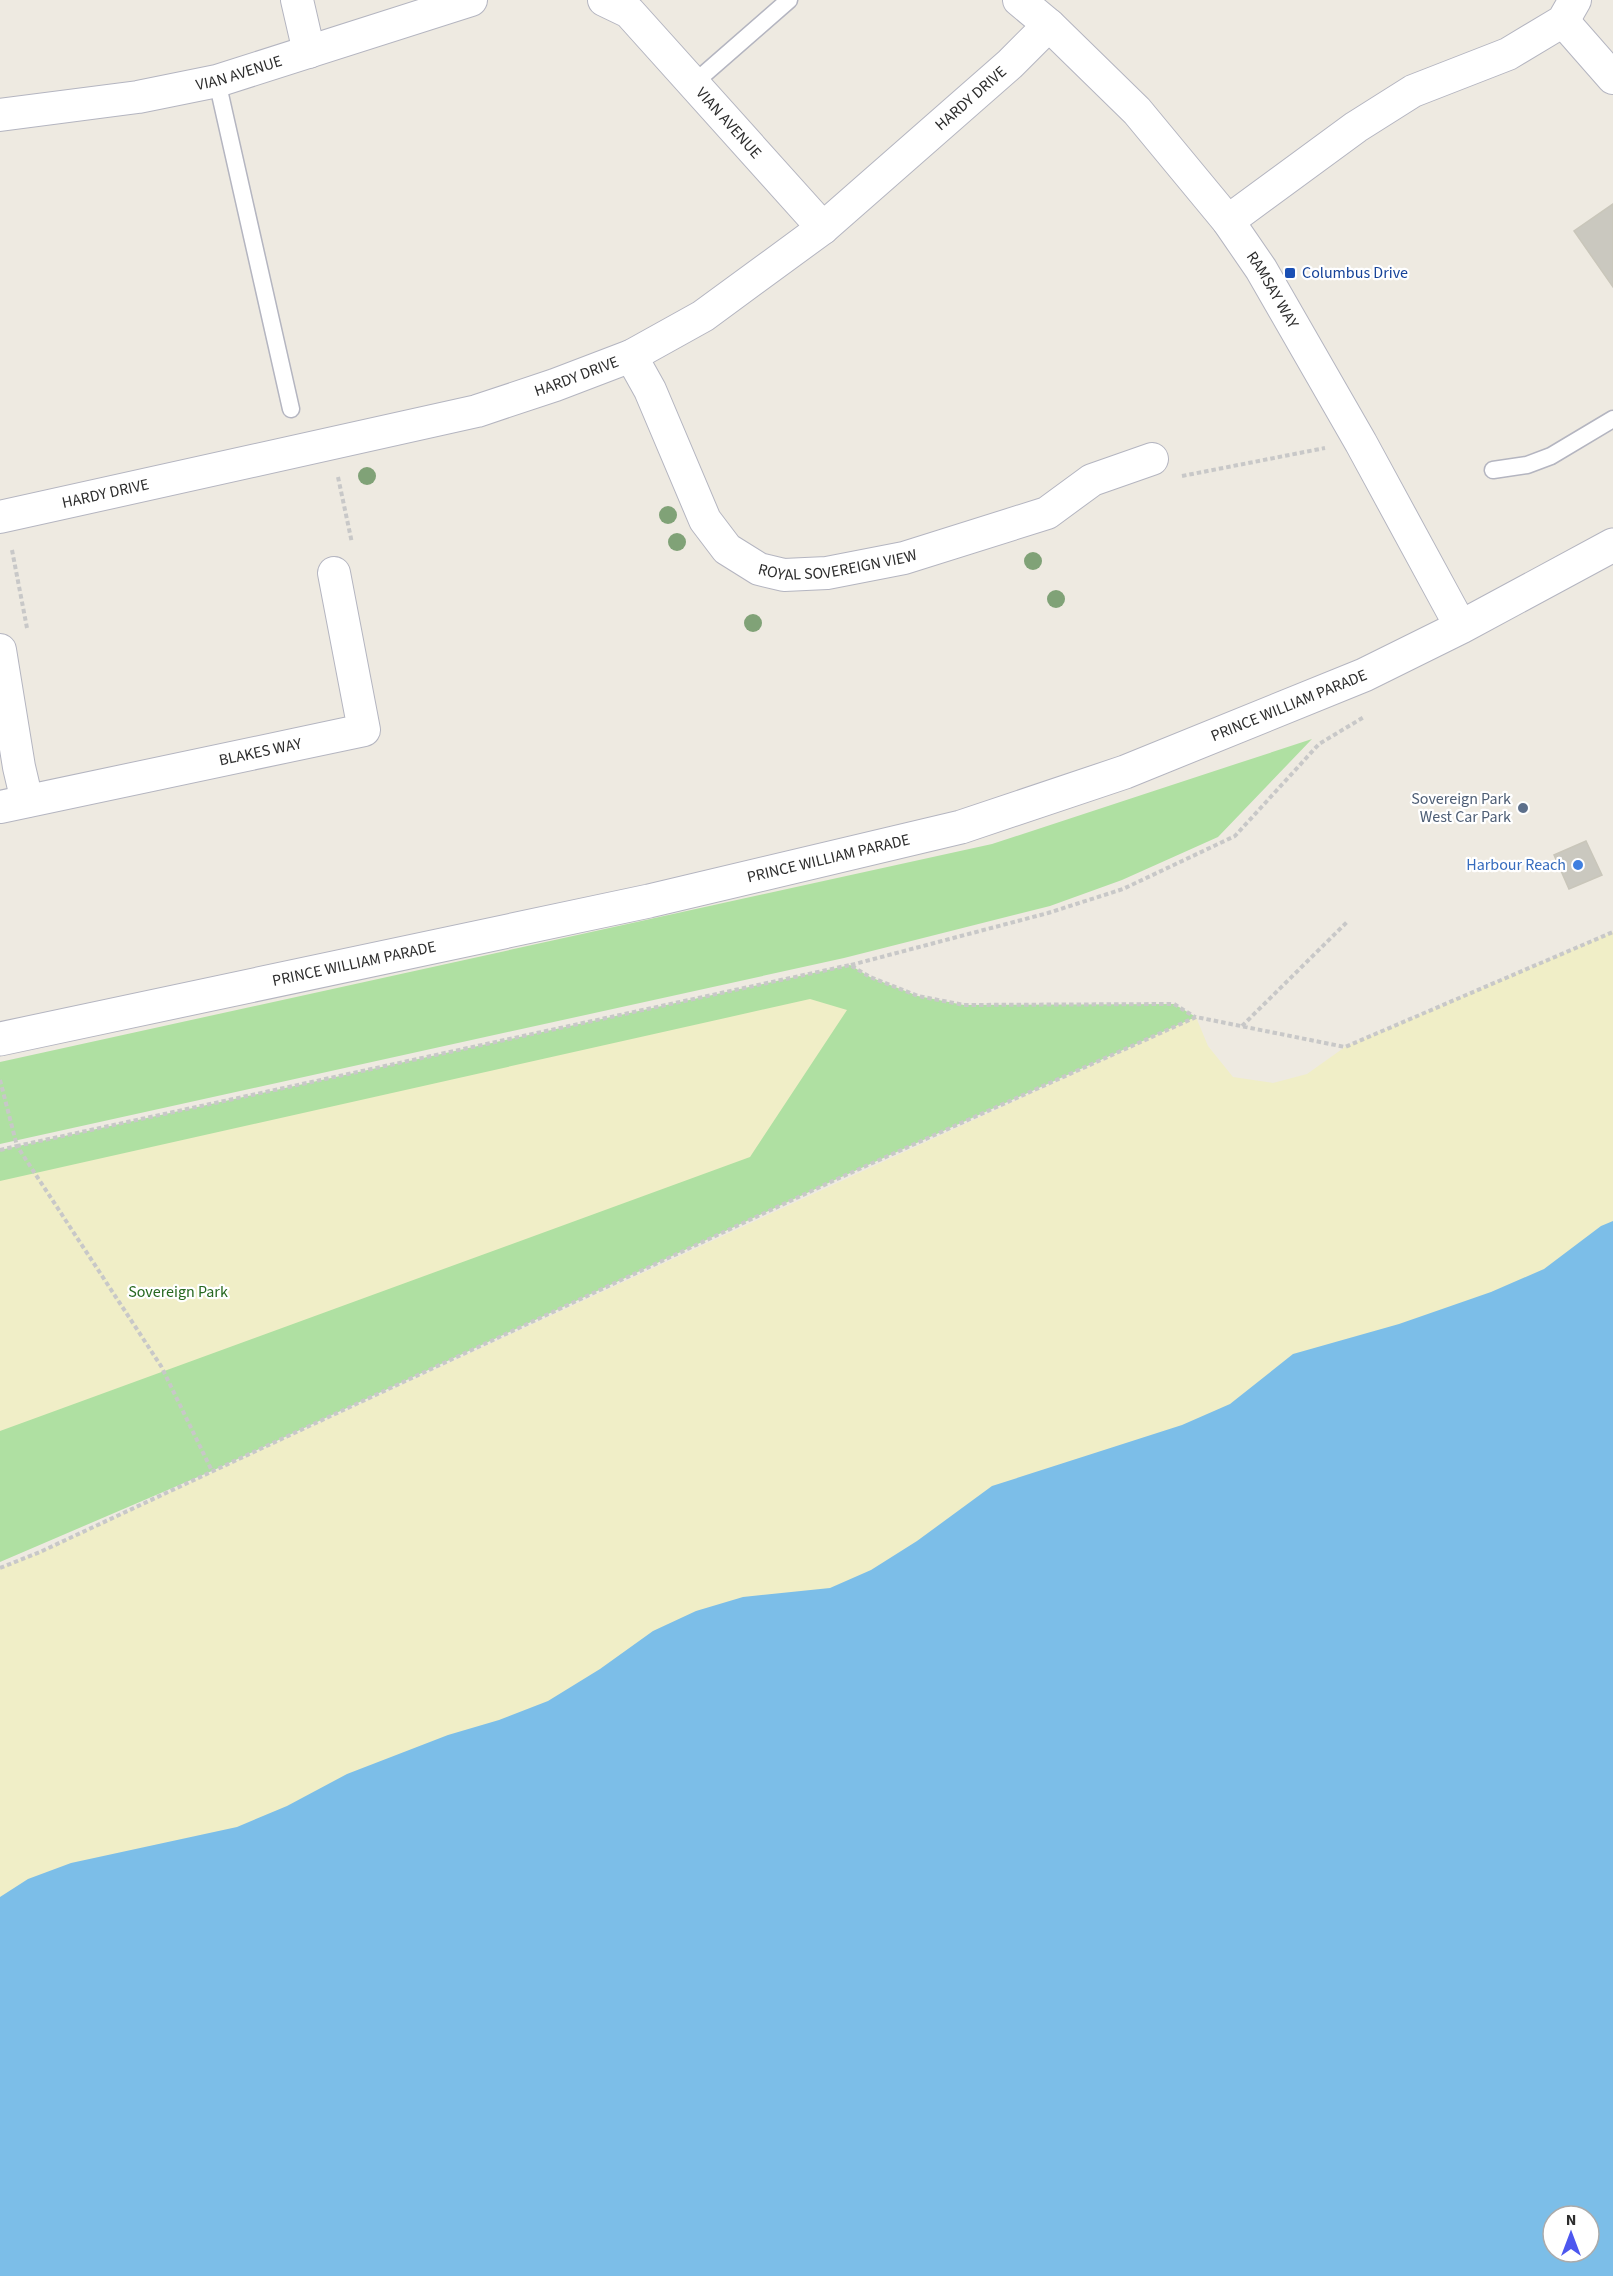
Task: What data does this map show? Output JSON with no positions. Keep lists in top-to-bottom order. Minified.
{"streets":{"street":["VIAN AVENUE","HARDY DRIVE","RAMSAY WAY","ROYAL SOVEREIGN VIEW","PRINCE WILLIAM PARADE","BLAKES WAY"]},"crossings":[["VIAN AVENUE","HARDY DRIVE"],["HARDY DRIVE","RAMSAY WAY"],["HARDY DRIVE","ROYAL SOVEREIGN VIEW"],["RAMSAY WAY","PRINCE WILLIAM PARADE"]],"parks":["Sovereign Park"],"places":{"transit":["Columbus Drive"],"other":["Sovereign Park West Car Park","Harbour Reach"]},"north":"top"}
